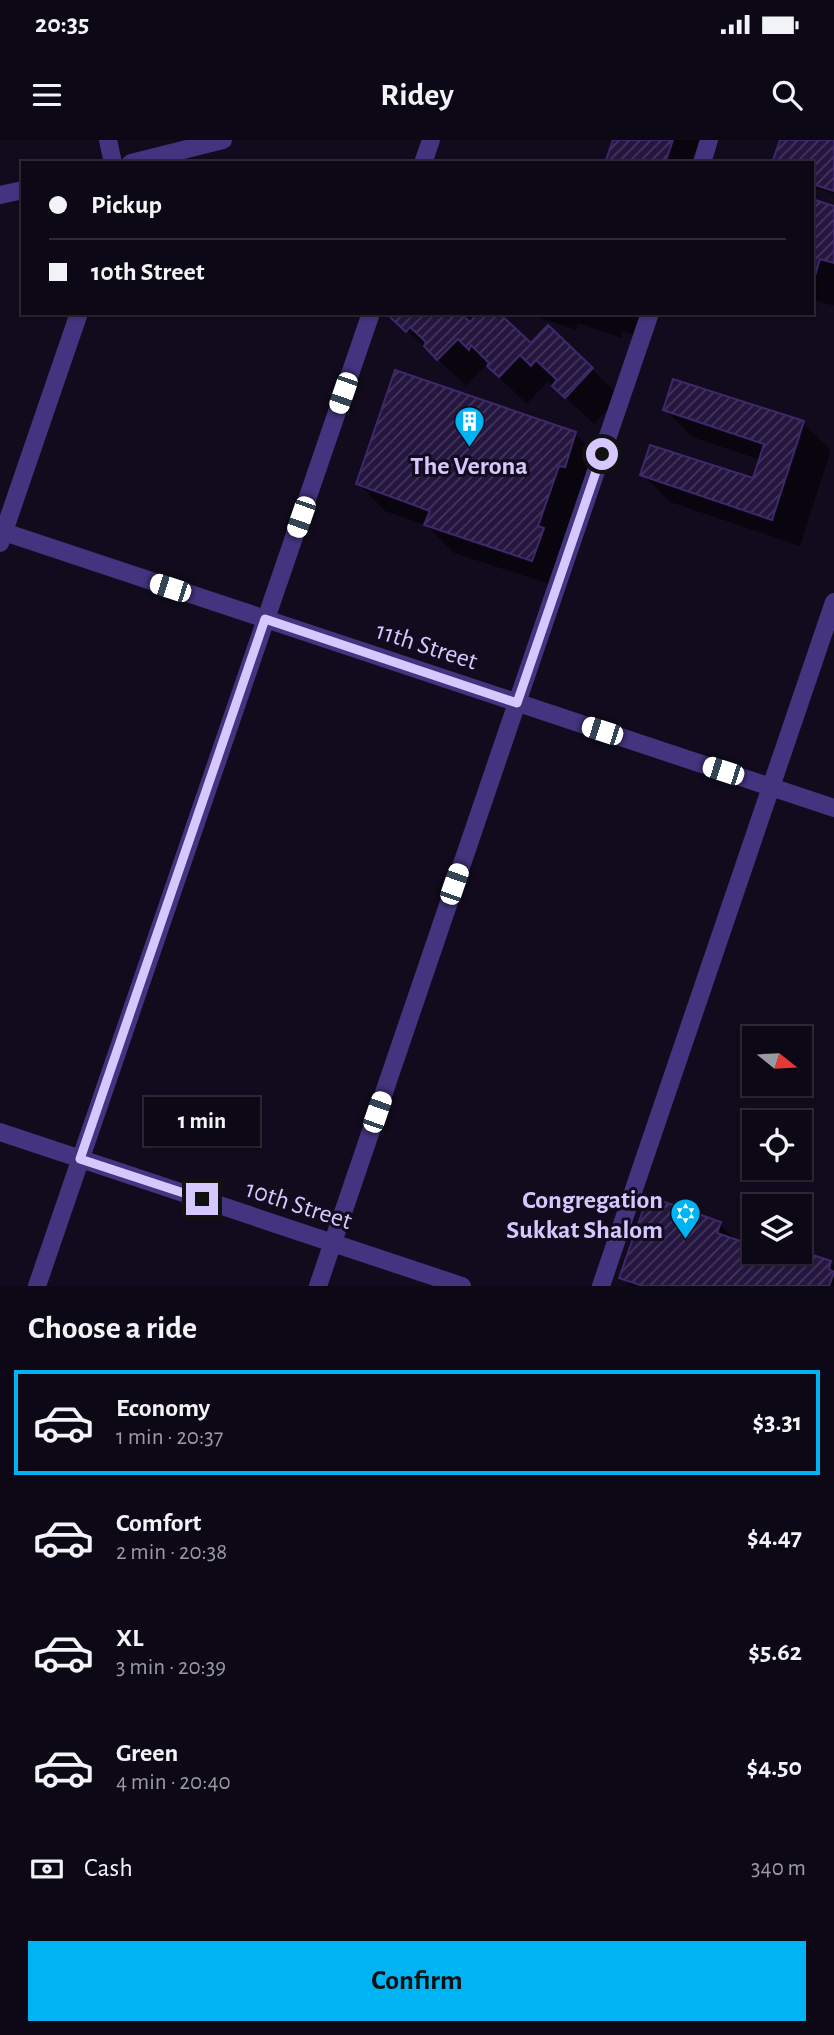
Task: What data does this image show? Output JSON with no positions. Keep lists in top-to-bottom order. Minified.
{"streets":{"street":["11th Street","10th Street"]},"places":{"building":["The Verona"],"synagogue":["Congregation Sukkat Shalom"]},"north":"right","page":{"status":"20:35","header":"Ridey","banner":["Pickup","10th Street"],"bubble":"1 min","heading":"Choose a ride","list":[{"name":"Economy","note":"1 min · 20:37","value":"$3.31"},{"name":"Comfort","note":"2 min · 20:38","value":"$4.47"},{"name":"XL","note":"3 min · 20:39","value":"$5.62"},{"name":"Green","note":"4 min · 20:40","value":"$4.50"}],"pay":["Cash","340 m"],"buttons":"Confirm"}}
